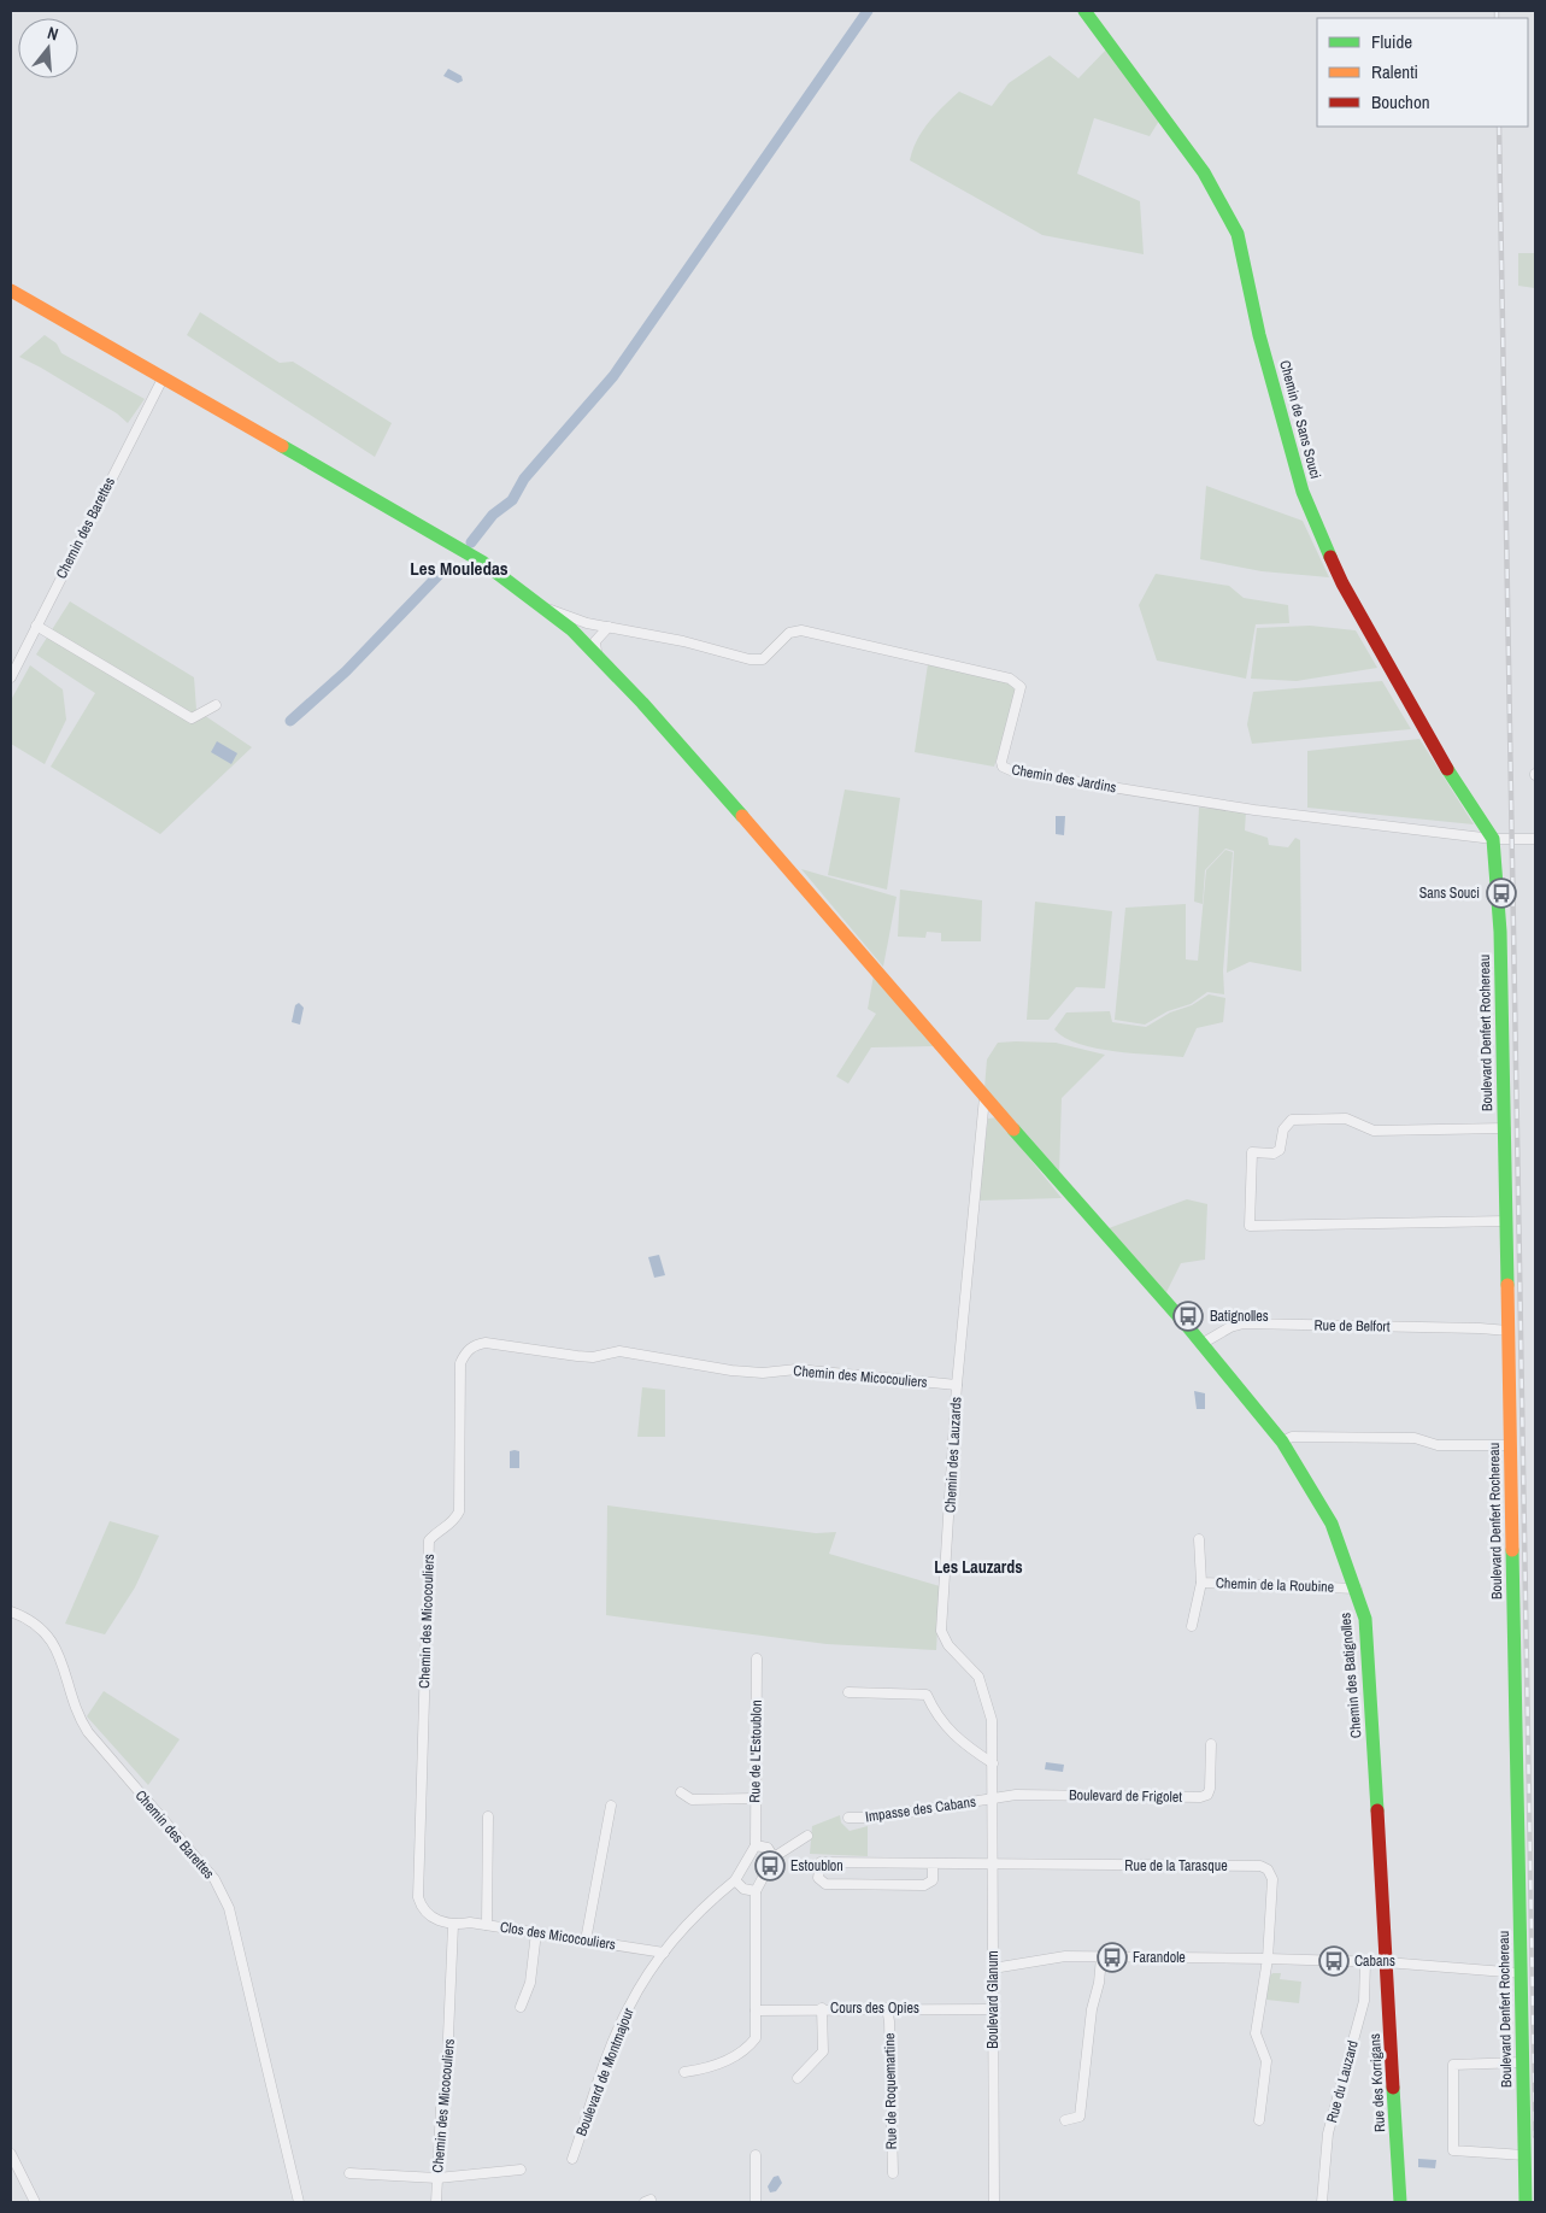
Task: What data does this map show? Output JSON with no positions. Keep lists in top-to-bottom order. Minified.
{"streets":{"street":["Chemin de Sans Souci","Chemin des Barettes","Chemin des Jardins","Boulevard Denfert Rochereau","Rue de Belfort","Chemin des Micocouliers","Chemin des Lauzards","Chemin de la Roubine","Chemin des Batignolles","Rue de L'Estoublon","Boulevard de Frigolet","Impasse des Cabans","Rue de la Tarasque","Clos des Micocouliers","Boulevard Glanum","Cours des Opies","Boulevard de Montmajour","Rue du Lauzard","Rue des Korrigans","Rue de Roquemartine"]},"crossings":[["Chemin de Sans Souci","Chemin des Jardins"],["Chemin de Sans Souci","Boulevard Denfert Rochereau"],["Chemin des Barettes","Chemin des Batignolles"],["Chemin des Jardins","Boulevard Denfert Rochereau"],["Chemin des Jardins","Chemin des Batignolles"],["Boulevard Denfert Rochereau","Rue de Belfort"],["Rue de Belfort","Chemin des Batignolles"],["Chemin des Micocouliers","Chemin des Lauzards"],["Chemin des Micocouliers","Clos des Micocouliers"],["Chemin des Lauzards","Chemin des Batignolles"],["Chemin des Lauzards","Boulevard de Frigolet"],["Chemin des Lauzards","Impasse des Cabans"],["Chemin des Lauzards","Boulevard Glanum"],["Chemin de la Roubine","Chemin des Batignolles"],["Chemin des Batignolles","Rue des Korrigans"],["Boulevard de Frigolet","Impasse des Cabans"],["Boulevard de Frigolet","Boulevard Glanum"],["Impasse des Cabans","Boulevard Glanum"],["Rue de la Tarasque","Boulevard Glanum"],["Clos des Micocouliers","Boulevard de Montmajour"],["Boulevard Glanum","Cours des Opies"],["Cours des Opies","Rue de Roquemartine"]],"districts":["Les Mouledas","Les Lauzards"],"places":{"bus stop":["Sans Souci","Batignolles","Estoublon","Farandole","Cabans"]},"legend":["Fluide","Ralenti","Bouchon"],"north":"top"}
